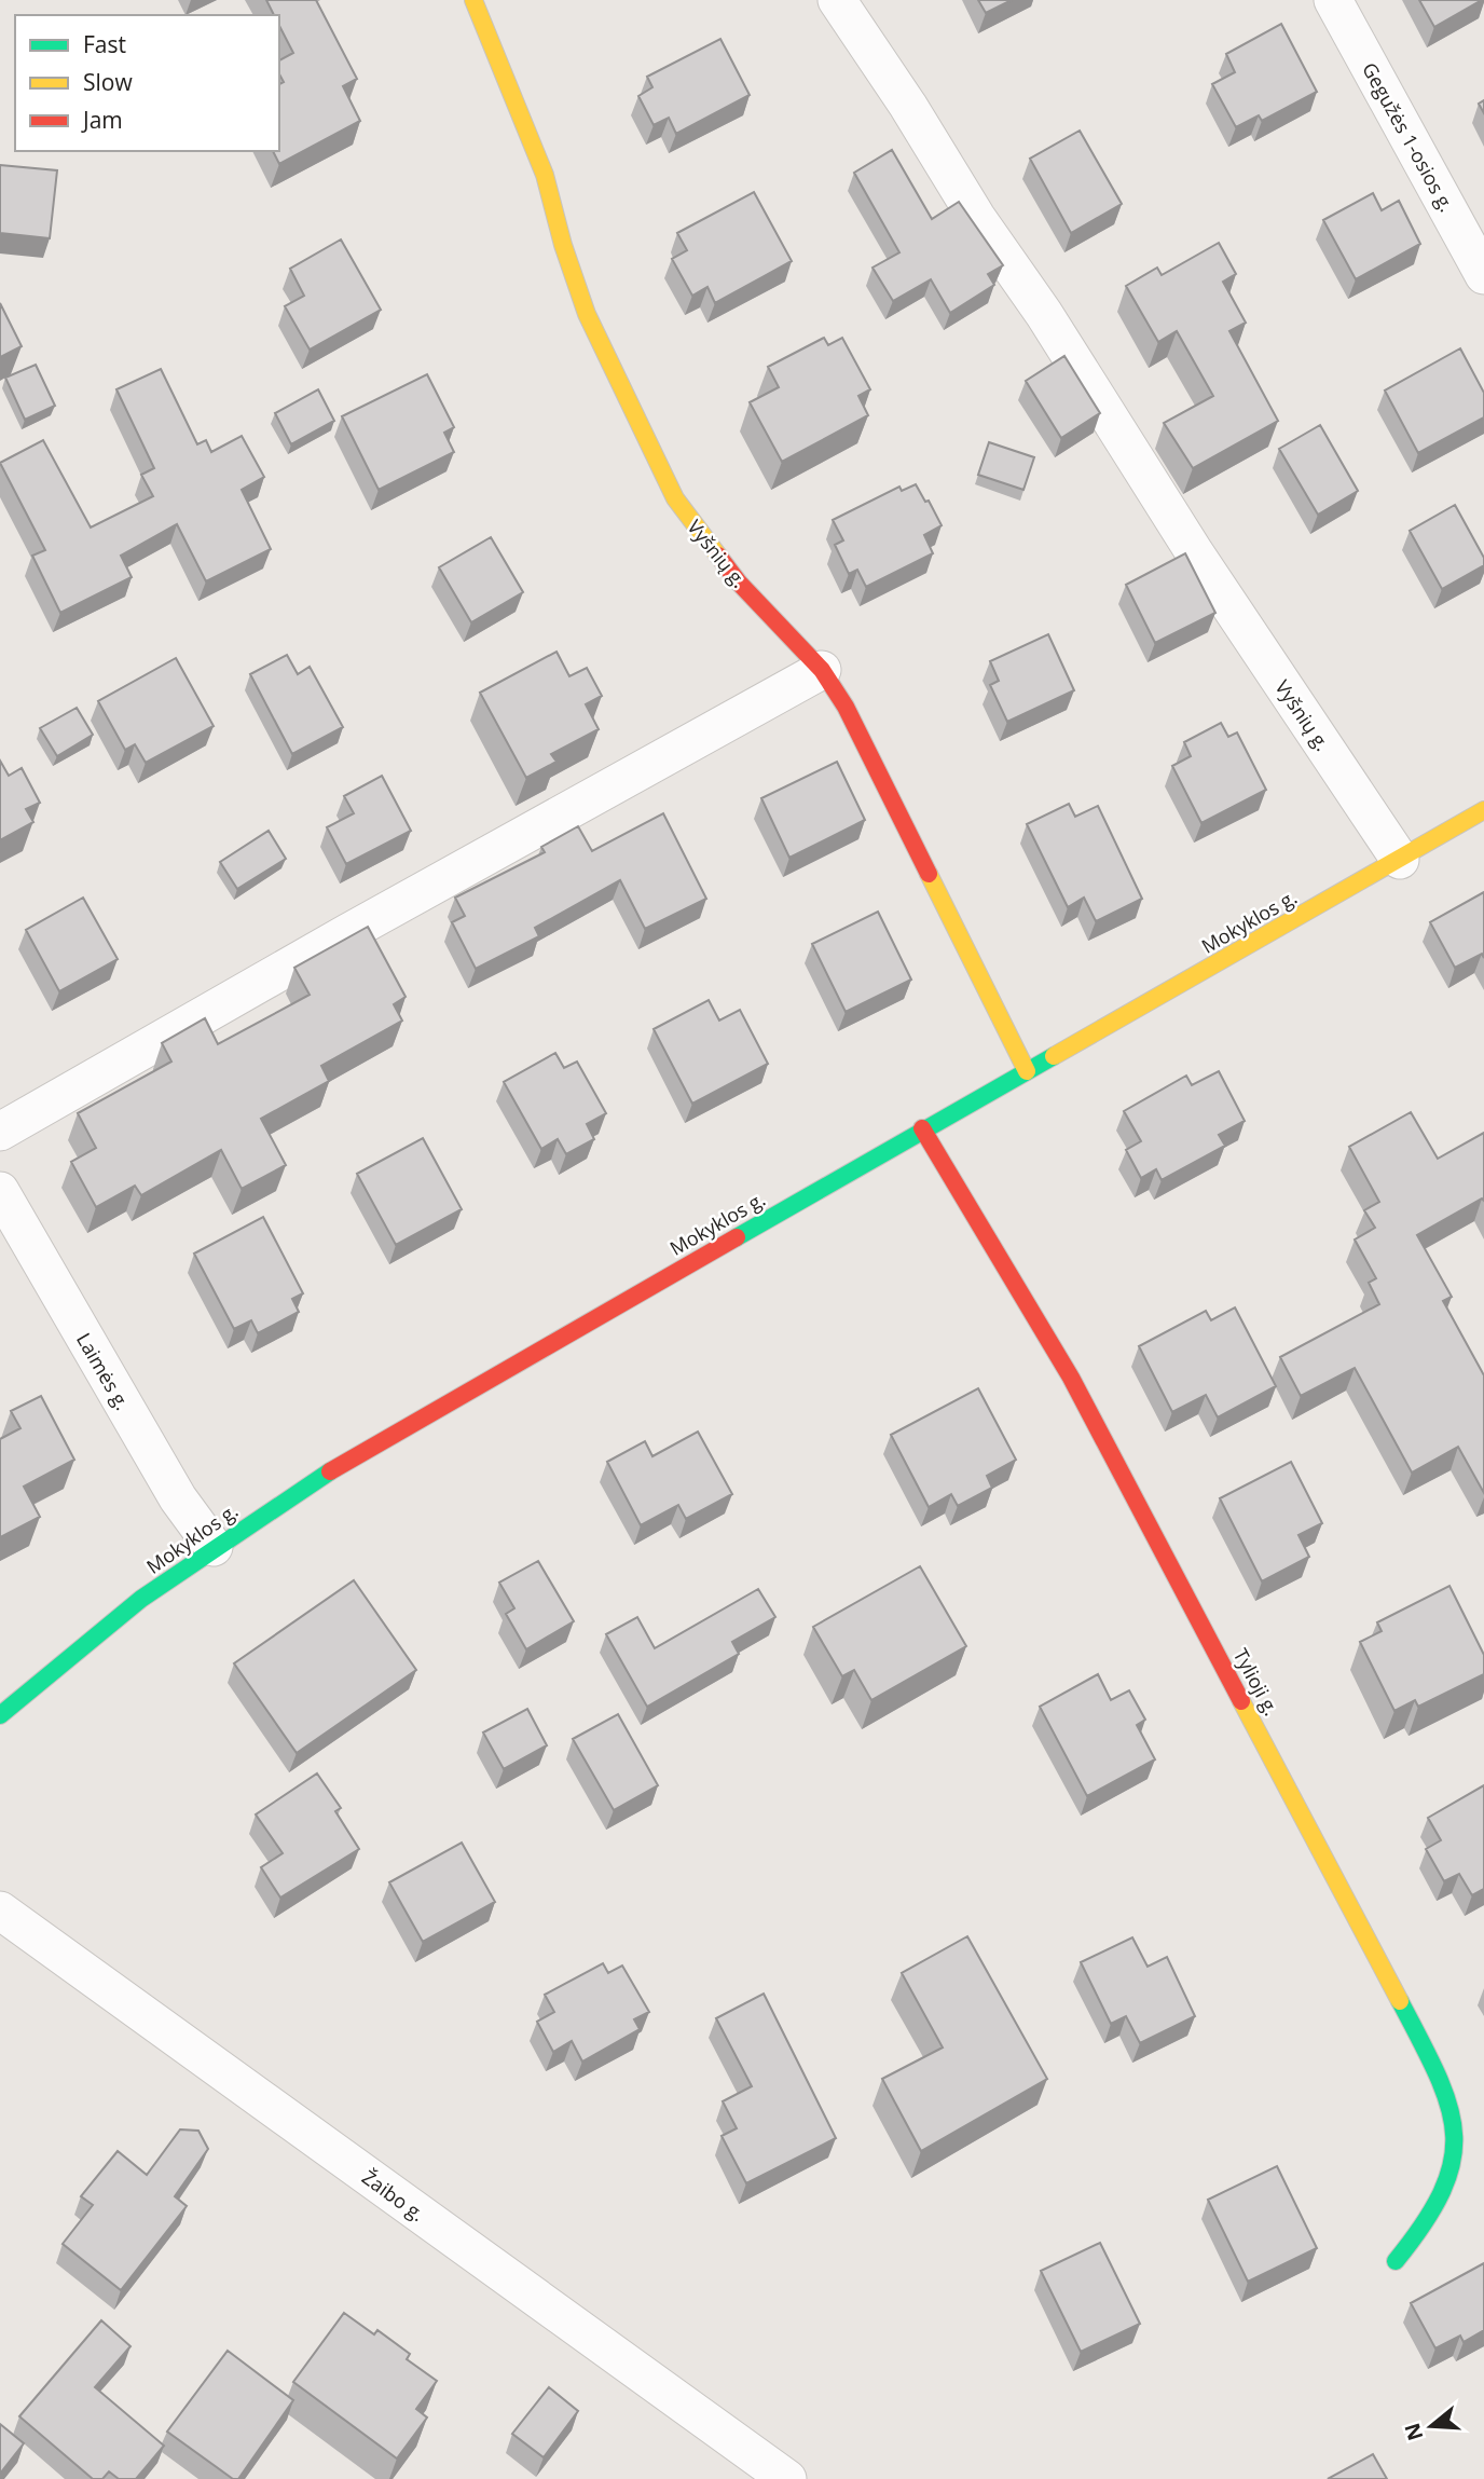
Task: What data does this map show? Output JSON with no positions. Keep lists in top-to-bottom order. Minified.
{"streets":{"street":["Gegužės 1-osios g.","Vyšnių g.","Mokyklos g.","Laimės g.","Tylioji g.","Žaibo g."]},"crossings":[["Vyšnių g.","Mokyklos g."],["Mokyklos g.","Laimės g."],["Mokyklos g.","Tylioji g."]],"legend":["Fast","Slow","Jam"],"north":"left"}
